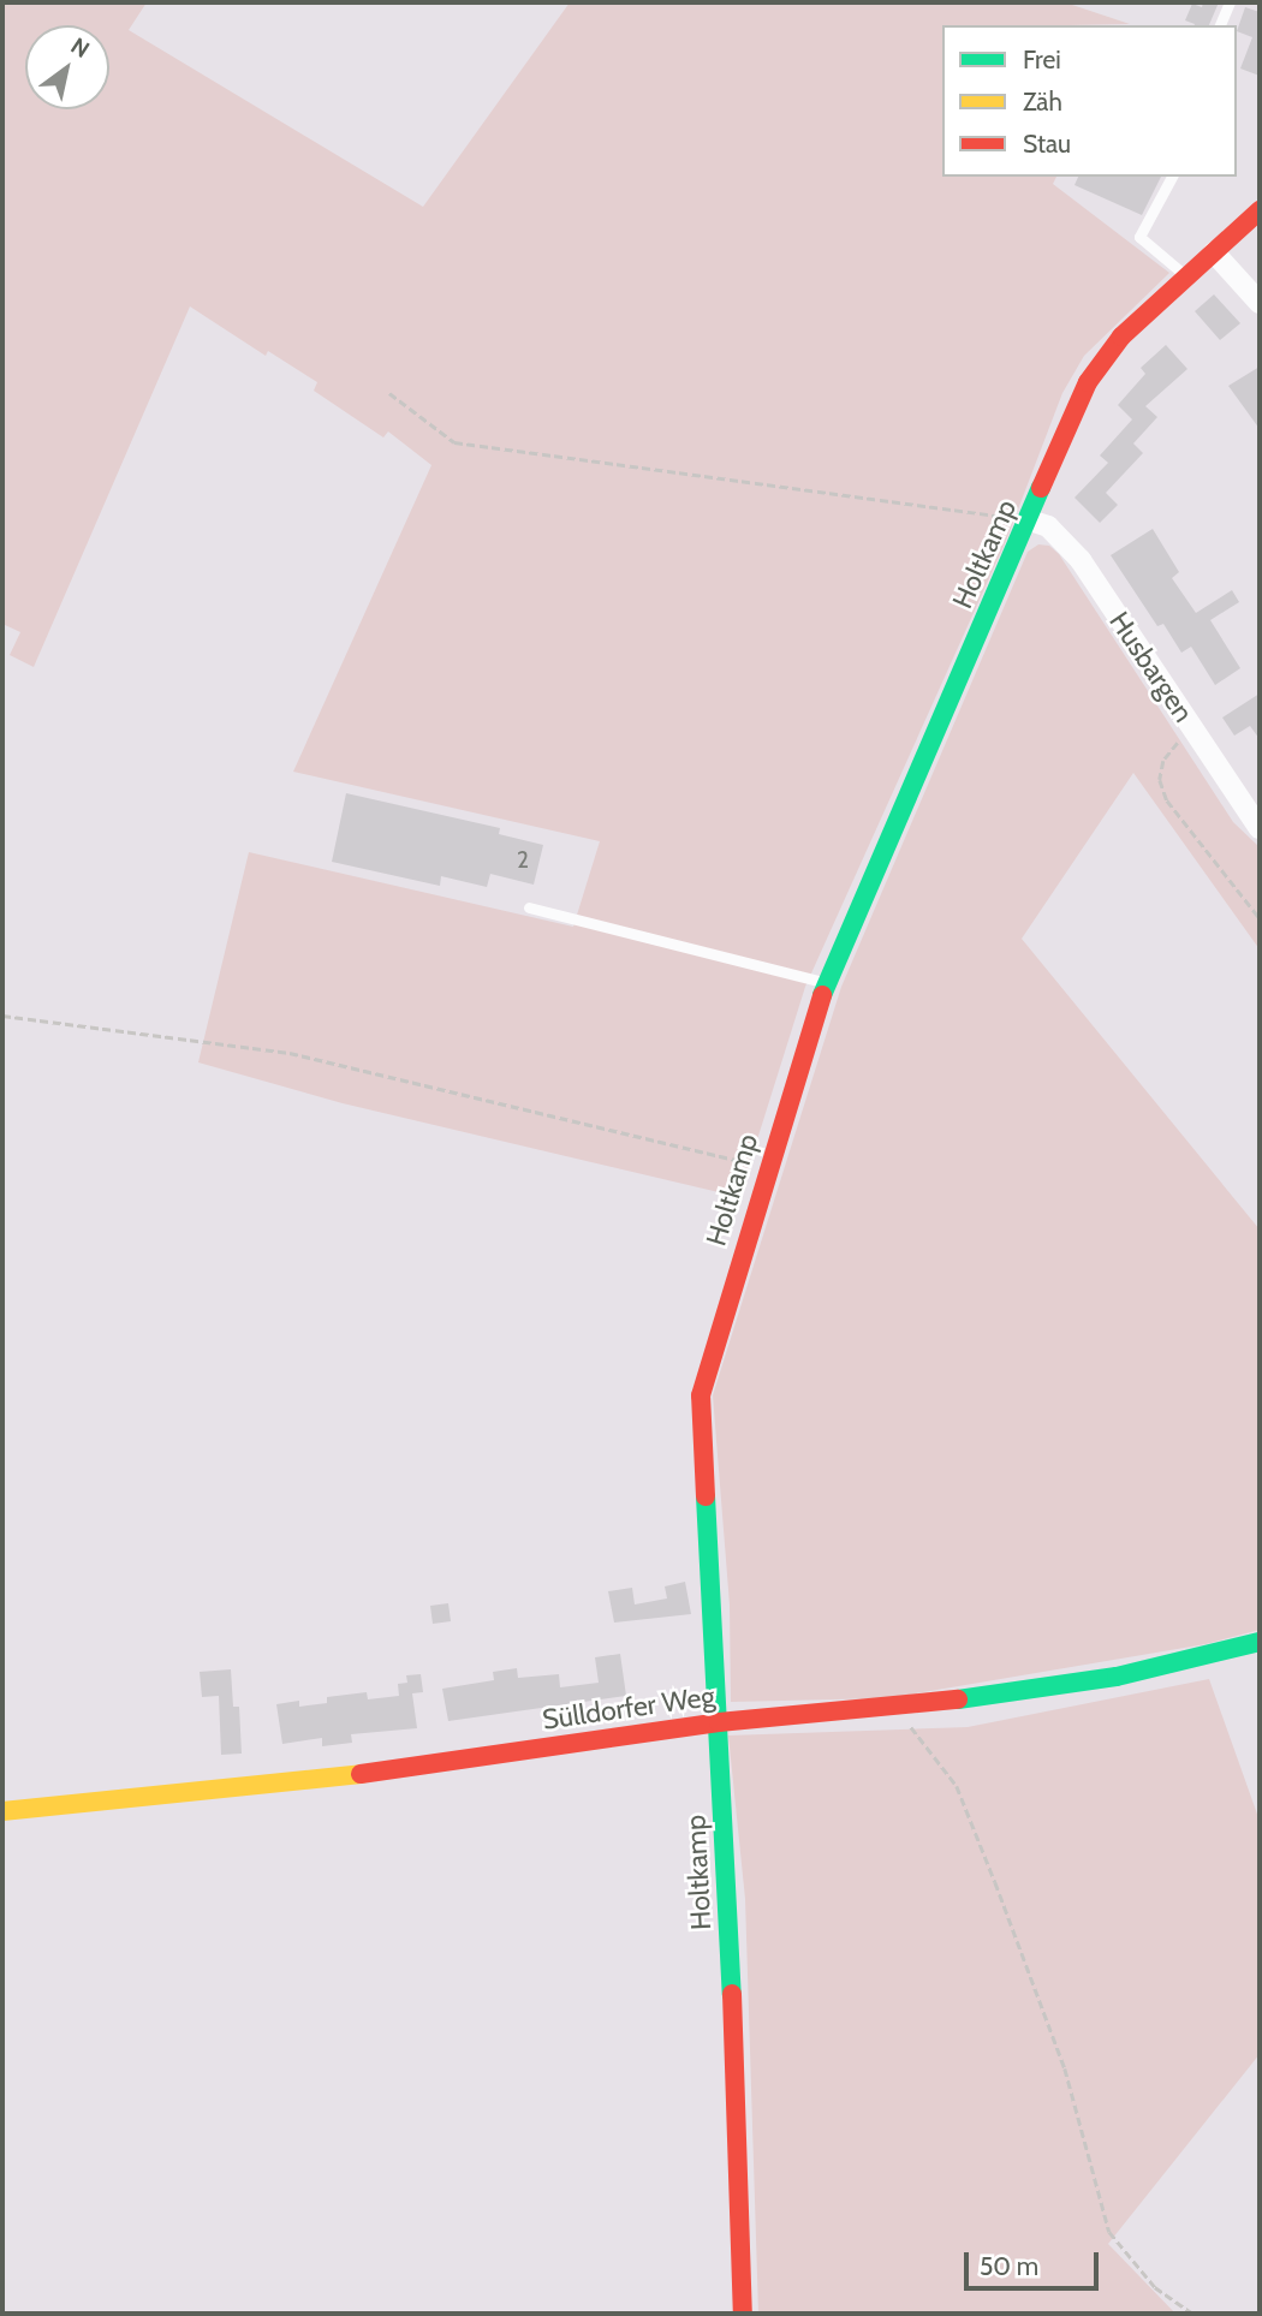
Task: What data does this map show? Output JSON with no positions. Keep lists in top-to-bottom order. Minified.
{"streets":{"street":["Holtkamp","Husbargen","Sülldorfer Weg"]},"crossings":[["Holtkamp","Husbargen"],["Holtkamp","Sülldorfer Weg"]],"house_numbers":["2"],"legend":["Frei","Zäh","Stau"],"scale_bar":"50 m","north":"top right"}
